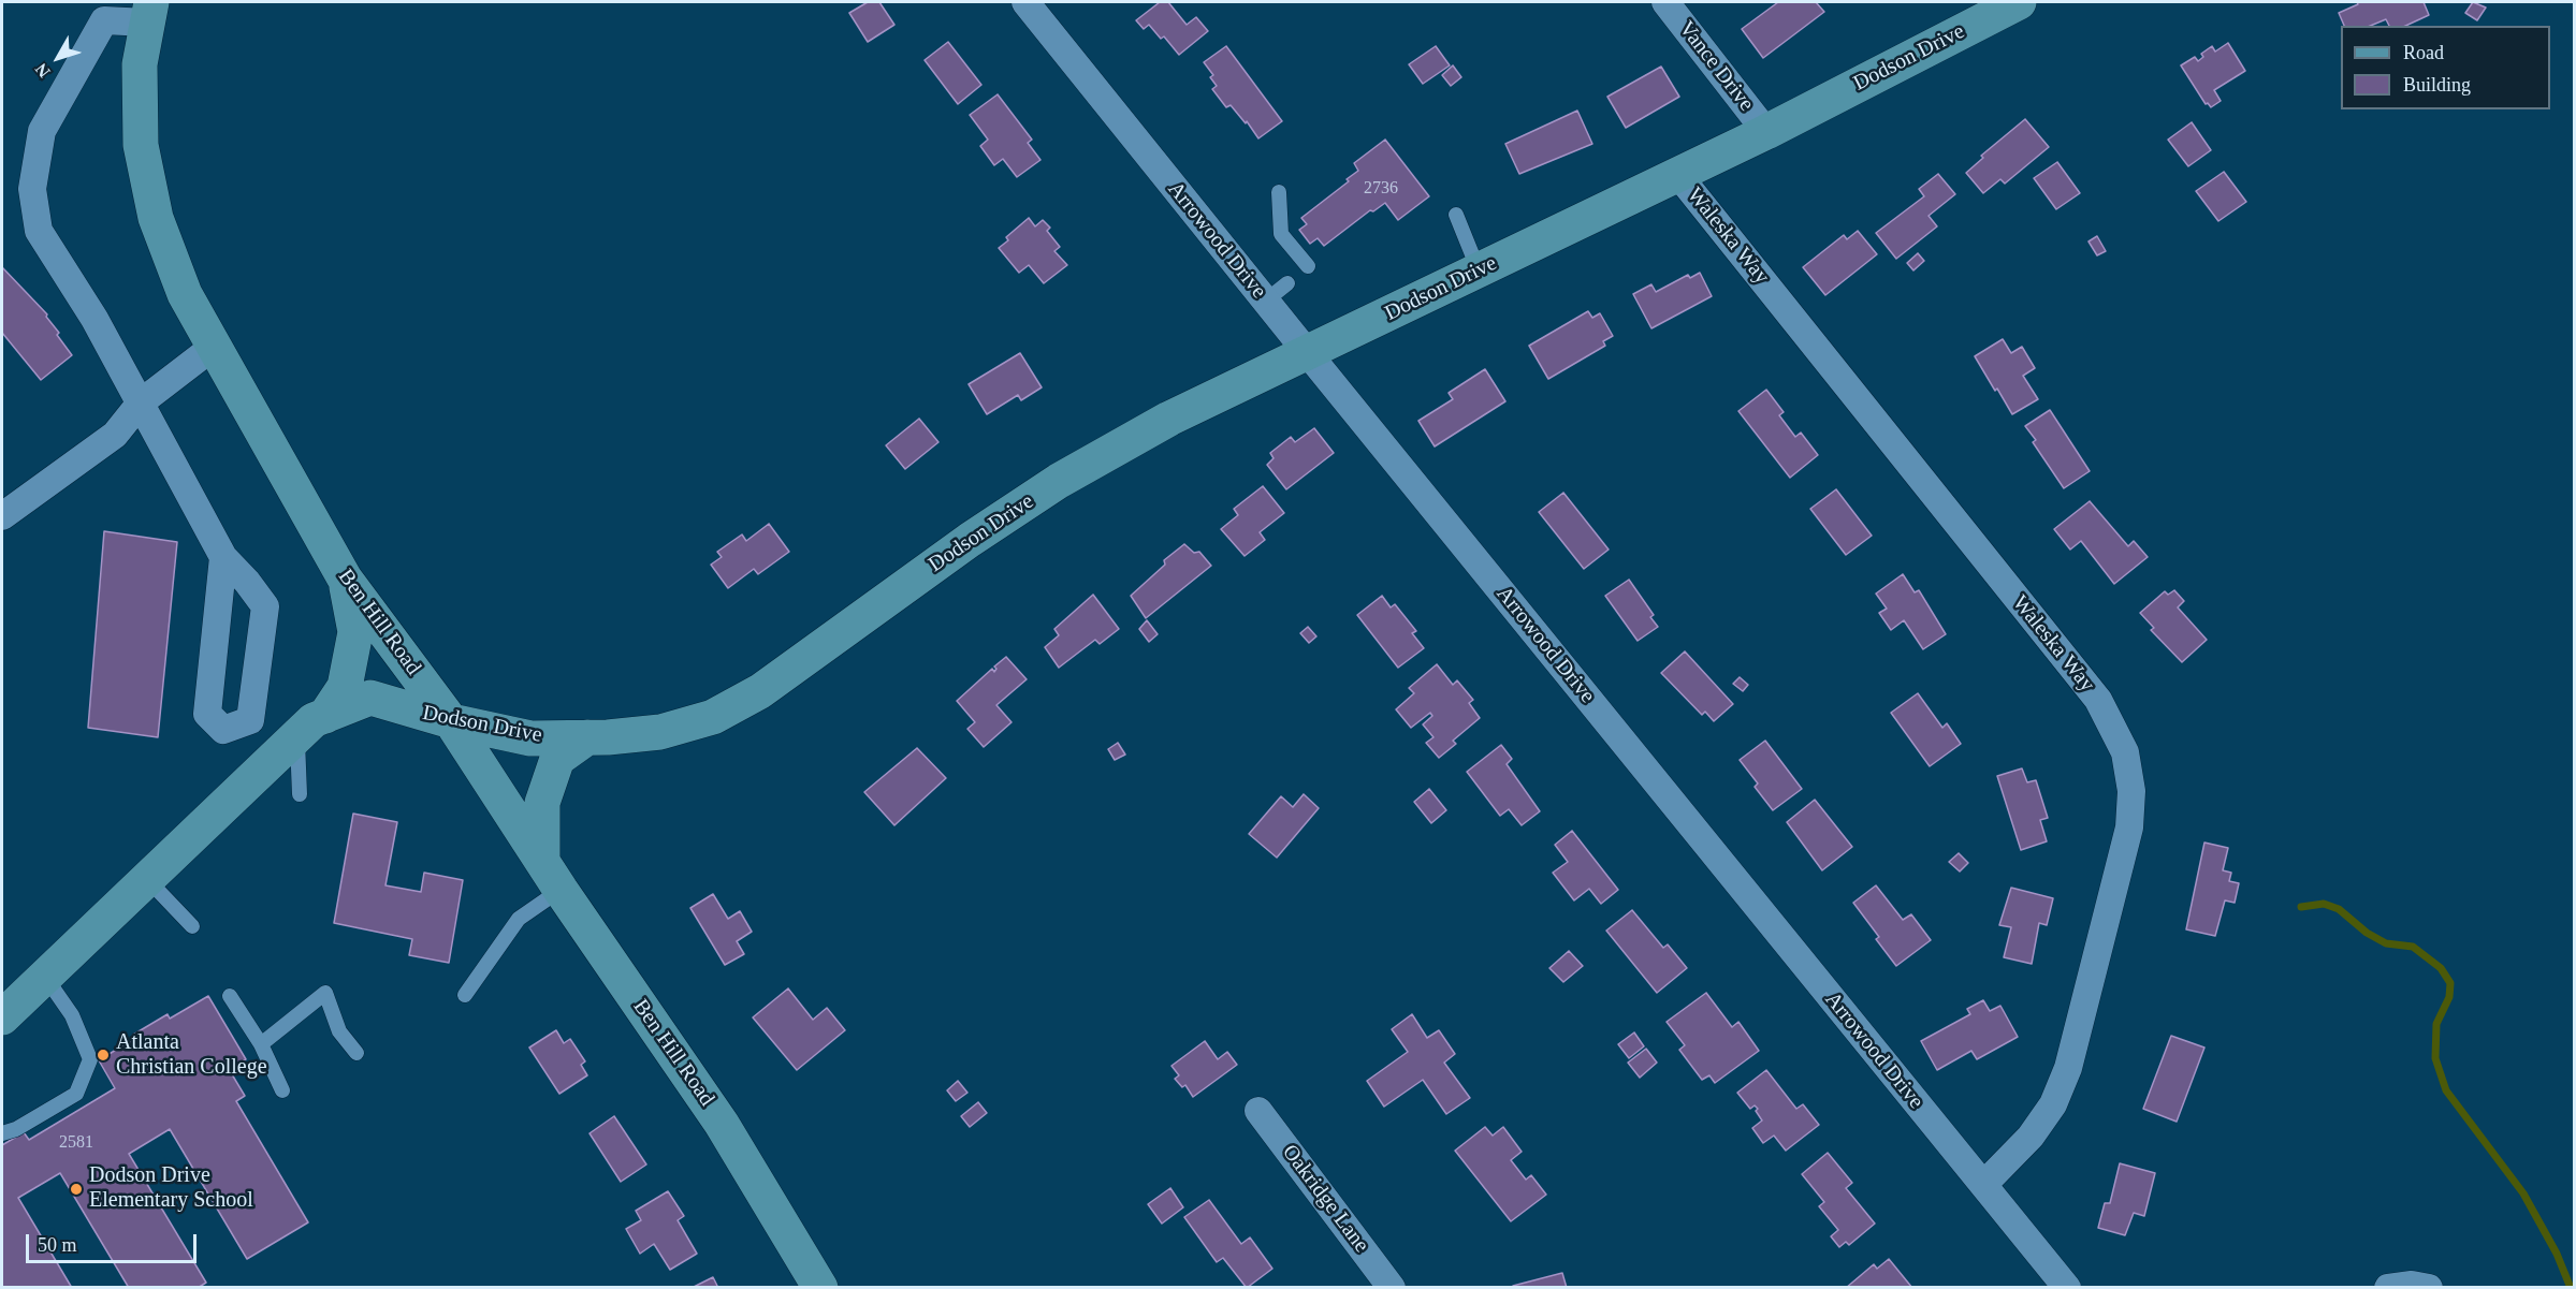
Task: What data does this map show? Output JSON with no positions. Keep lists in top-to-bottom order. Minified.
{"streets":{"street":["Dodson Drive","Vance Drive","Waleska Way","Arrowood Drive","Ben Hill Road","Oakridge Lane"]},"crossings":[["Dodson Drive","Vance Drive"],["Dodson Drive","Waleska Way"],["Dodson Drive","Arrowood Drive"],["Dodson Drive","Ben Hill Road"],["Waleska Way","Arrowood Drive"]],"places":["Atlanta Christian College","Dodson Drive Elementary School"],"house_numbers":["2736","2581"],"legend":["Road","Building"],"scale_bar":"50 m","north":"bottom left"}
